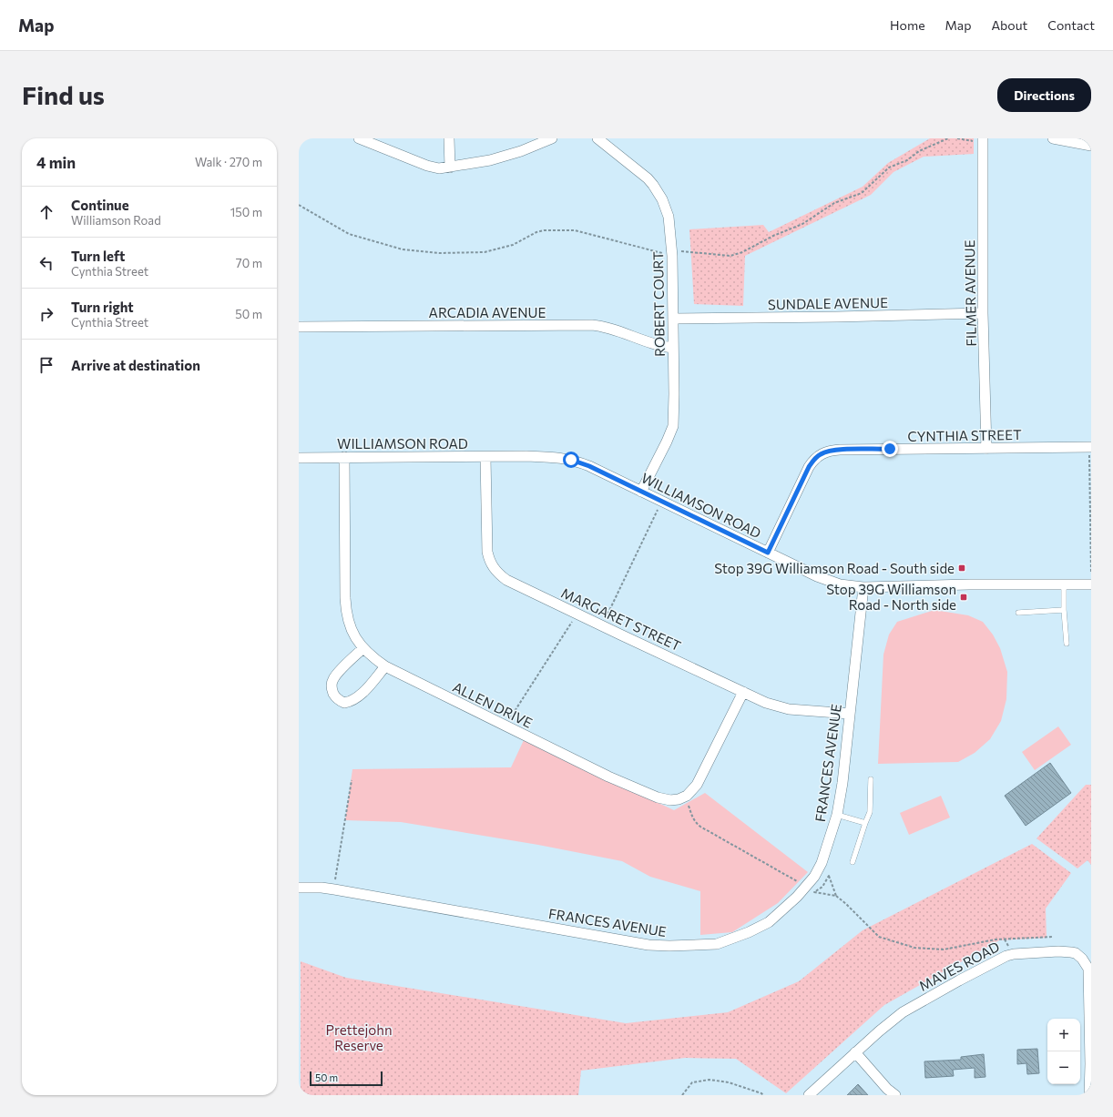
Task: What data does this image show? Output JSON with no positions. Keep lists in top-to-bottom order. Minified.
{"streets":{"street":["FILMER AVENUE","SUNDALE AVENUE","ROBERT COURT","ARCADIA AVENUE","CYNTHIA STREET","WILLIAMSON ROAD","MARGARET STREET","ALLEN DRIVE","FRANCES AVENUE","MAVES ROAD"]},"crossings":[["FILMER AVENUE","SUNDALE AVENUE"],["FILMER AVENUE","CYNTHIA STREET"],["SUNDALE AVENUE","ROBERT COURT"],["ROBERT COURT","ARCADIA AVENUE"],["ROBERT COURT","WILLIAMSON ROAD"],["CYNTHIA STREET","WILLIAMSON ROAD"],["WILLIAMSON ROAD","MARGARET STREET"],["WILLIAMSON ROAD","ALLEN DRIVE"],["WILLIAMSON ROAD","FRANCES AVENUE"],["MARGARET STREET","ALLEN DRIVE"],["MARGARET STREET","FRANCES AVENUE"]],"parks":["Prettejohn Reserve"],"places":{"transit":["Stop 39G Williamson Road - South side","Stop 39G Williamson Road - North side"]},"scale_bar":"50 m","page":{"header":"Map","nav":["Home","Map","About","Contact"],"buttons":"Directions","title":"Find us","heading":["4 min","Walk · 270 m"],"list":[["Continue","Williamson Road","150 m"],["Turn left","Cynthia Street","70 m"],["Turn right","Cynthia Street","50 m"],"Arrive at destination"],"map_buttons":["+","−"],"scale":"50 m"}}
